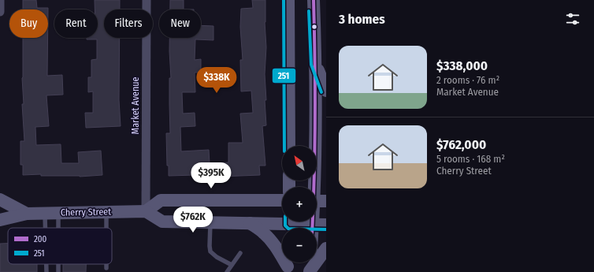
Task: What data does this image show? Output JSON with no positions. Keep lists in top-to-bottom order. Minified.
{"streets":{"street":["Market Avenue","Cherry Street"]},"crossings":[["Market Avenue","Cherry Street"]],"lines":["transit line 200","transit line 251"],"legend":["200","251"],"north":"top left","page":{"heading":"3 homes","chip":["Buy","Rent","Filters","New"],"list":[{"name":"$338,000","note":"2 rooms · 76 m² · Market Avenue"},{"name":"$762,000","note":"5 rooms · 168 m² · Cherry Street"}],"price":["$338K","$395K","$762K"],"map_buttons":["+","−"]}}
